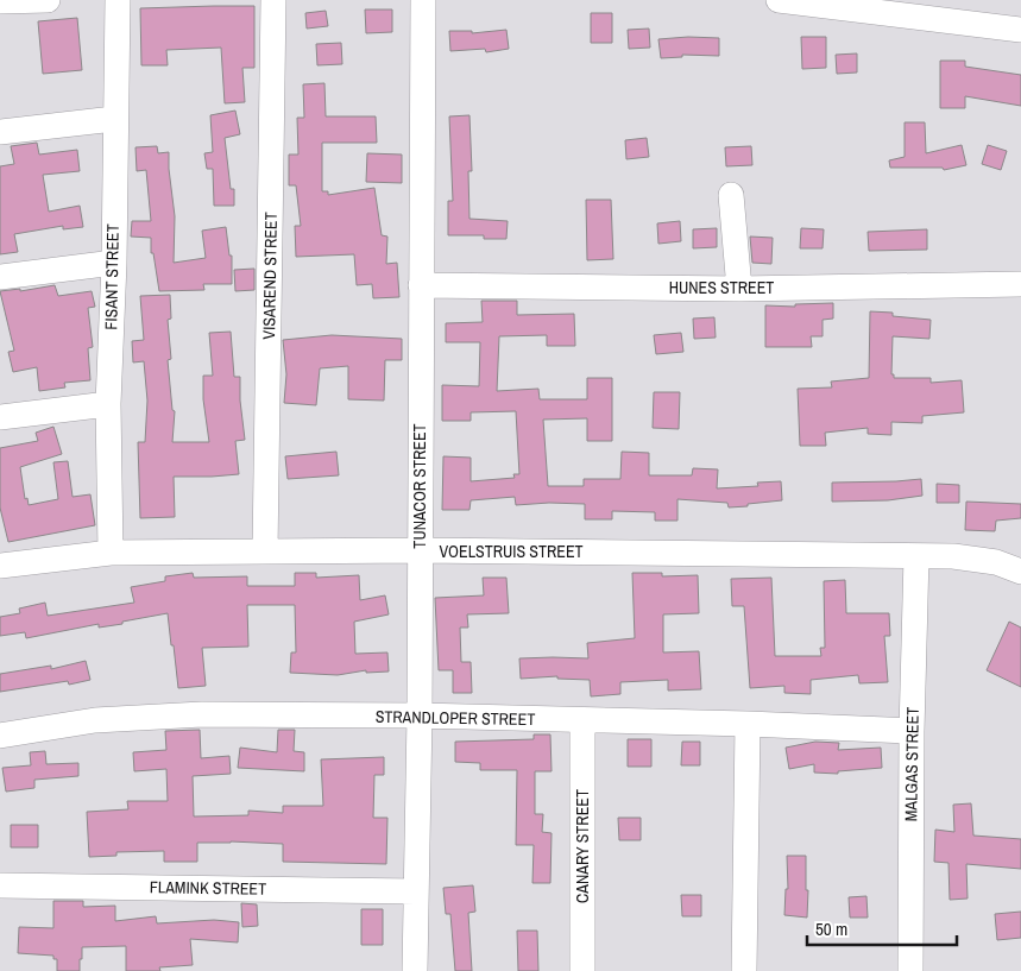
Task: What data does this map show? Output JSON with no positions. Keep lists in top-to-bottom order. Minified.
{"streets":{"street":["VISAREND STREET","FISANT STREET","HUNES STREET","TUNACOR STREET","VOELSTRUIS STREET","STRANDLOPER STREET","MALGAS STREET","CANARY STREET","FLAMINK STREET"]},"crossings":[["VISAREND STREET","VOELSTRUIS STREET"],["FISANT STREET","VOELSTRUIS STREET"],["HUNES STREET","TUNACOR STREET"],["TUNACOR STREET","VOELSTRUIS STREET"],["TUNACOR STREET","STRANDLOPER STREET"],["TUNACOR STREET","FLAMINK STREET"],["VOELSTRUIS STREET","MALGAS STREET"],["STRANDLOPER STREET","MALGAS STREET"],["STRANDLOPER STREET","CANARY STREET"]],"scale_bar":"50 m"}
